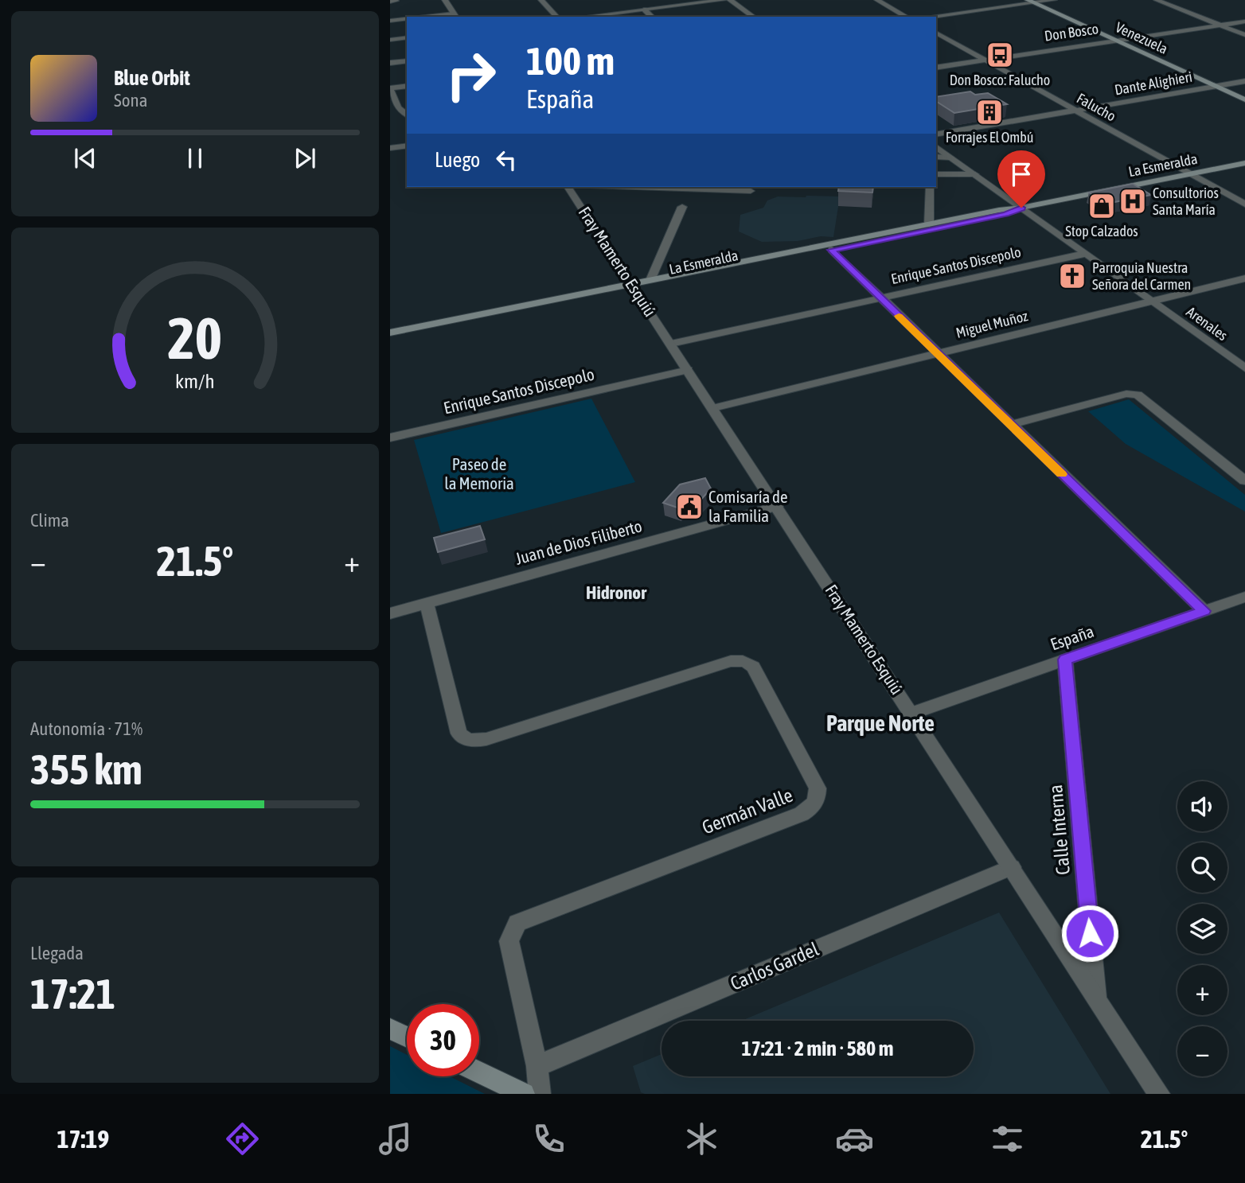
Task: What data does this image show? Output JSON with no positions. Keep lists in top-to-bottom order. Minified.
{"streets":{"main road":["Venezuela","La Esmeralda"],"street":["Don Bosco","Dante Alighieri","Falucho","Fray Mamerto Esquiú","Enrique Santos Discepolo","Arenales","Miguel Muñoz","Juan de Dios Filiberto","España","Germán Valle","Calle Interna","Carlos Gardel"]},"crossings":[["Don Bosco","Venezuela"],["Don Bosco","Falucho"],["Venezuela","Dante Alighieri"],["Dante Alighieri","Falucho"],["Falucho","La Esmeralda"],["La Esmeralda","Fray Mamerto Esquiú"],["La Esmeralda","Arenales"],["Fray Mamerto Esquiú","Enrique Santos Discepolo"],["Fray Mamerto Esquiú","Miguel Muñoz"],["Fray Mamerto Esquiú","Juan de Dios Filiberto"],["Fray Mamerto Esquiú","España"],["Fray Mamerto Esquiú","Calle Interna"],["Fray Mamerto Esquiú","Carlos Gardel"],["Enrique Santos Discepolo","Arenales"],["Arenales","Miguel Muñoz"],["Juan de Dios Filiberto","Germán Valle"],["España","Calle Interna"],["Germán Valle","Carlos Gardel"]],"districts":["Hidronor","Parque Norte"],"parks":["Paseo de la Memoria"],"places":{"bus stop":["Don Bosco: Falucho"],"building":["Forrajes El Ombú"],"hospital":["Consultorios Santa María"],"shop":["Stop Calzados"],"church":["Parroquia Nuestra Señora del Carmen"],"public building":["Comisaría de la Familia"]},"page":{"turn":["100 m","España"],"song":["Blue Orbit","Sona"],"then":"Luego","tile":["Clima",["Autonomía · 71%","355 km"],["Llegada","17:21"]],"heat":["−","21.5°","+"],"map_buttons":["+","−"],"limit":"30","trip":"17:21 · 2 min · 580 m","tabs":["17:19","21.5°"],"gauge":["20","km/h"]}}
